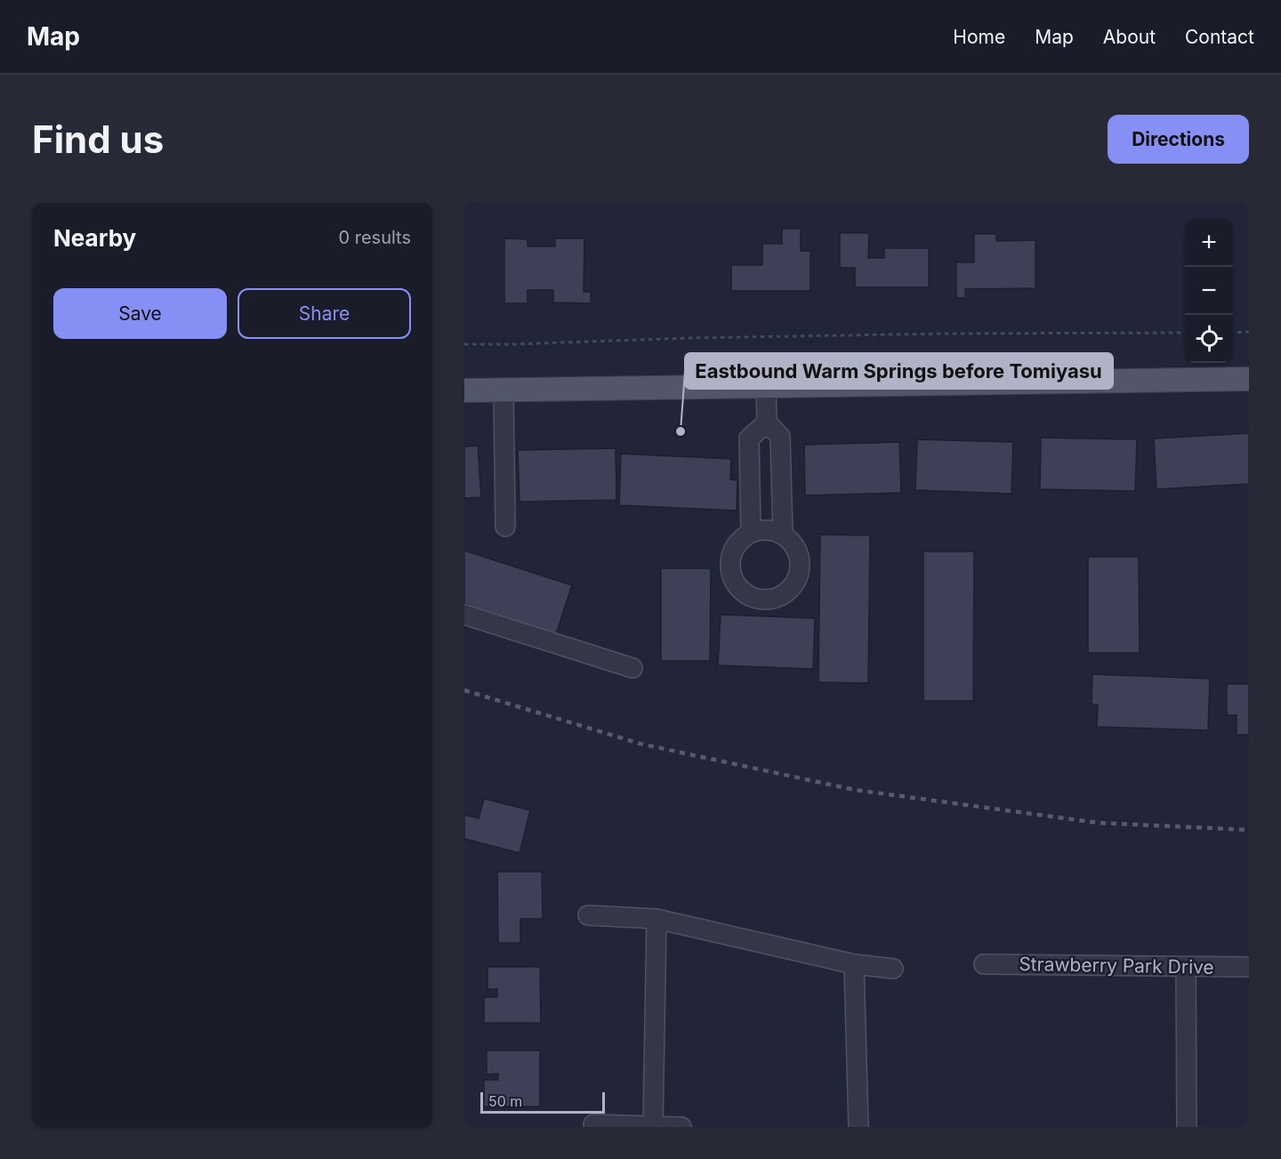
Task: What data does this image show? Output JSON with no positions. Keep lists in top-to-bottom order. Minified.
{"streets":{"street":["Strawberry Park Drive"]},"places":["Eastbound Warm Springs before Tomiyasu"],"scale_bar":"50 m","page":{"header":"Map","nav":["Home","Map","About","Contact"],"buttons":["Directions",["Save","Share"]],"title":"Find us","heading":["Nearby","0 results"],"map_buttons":["+","−"],"scale":"50 m"}}
